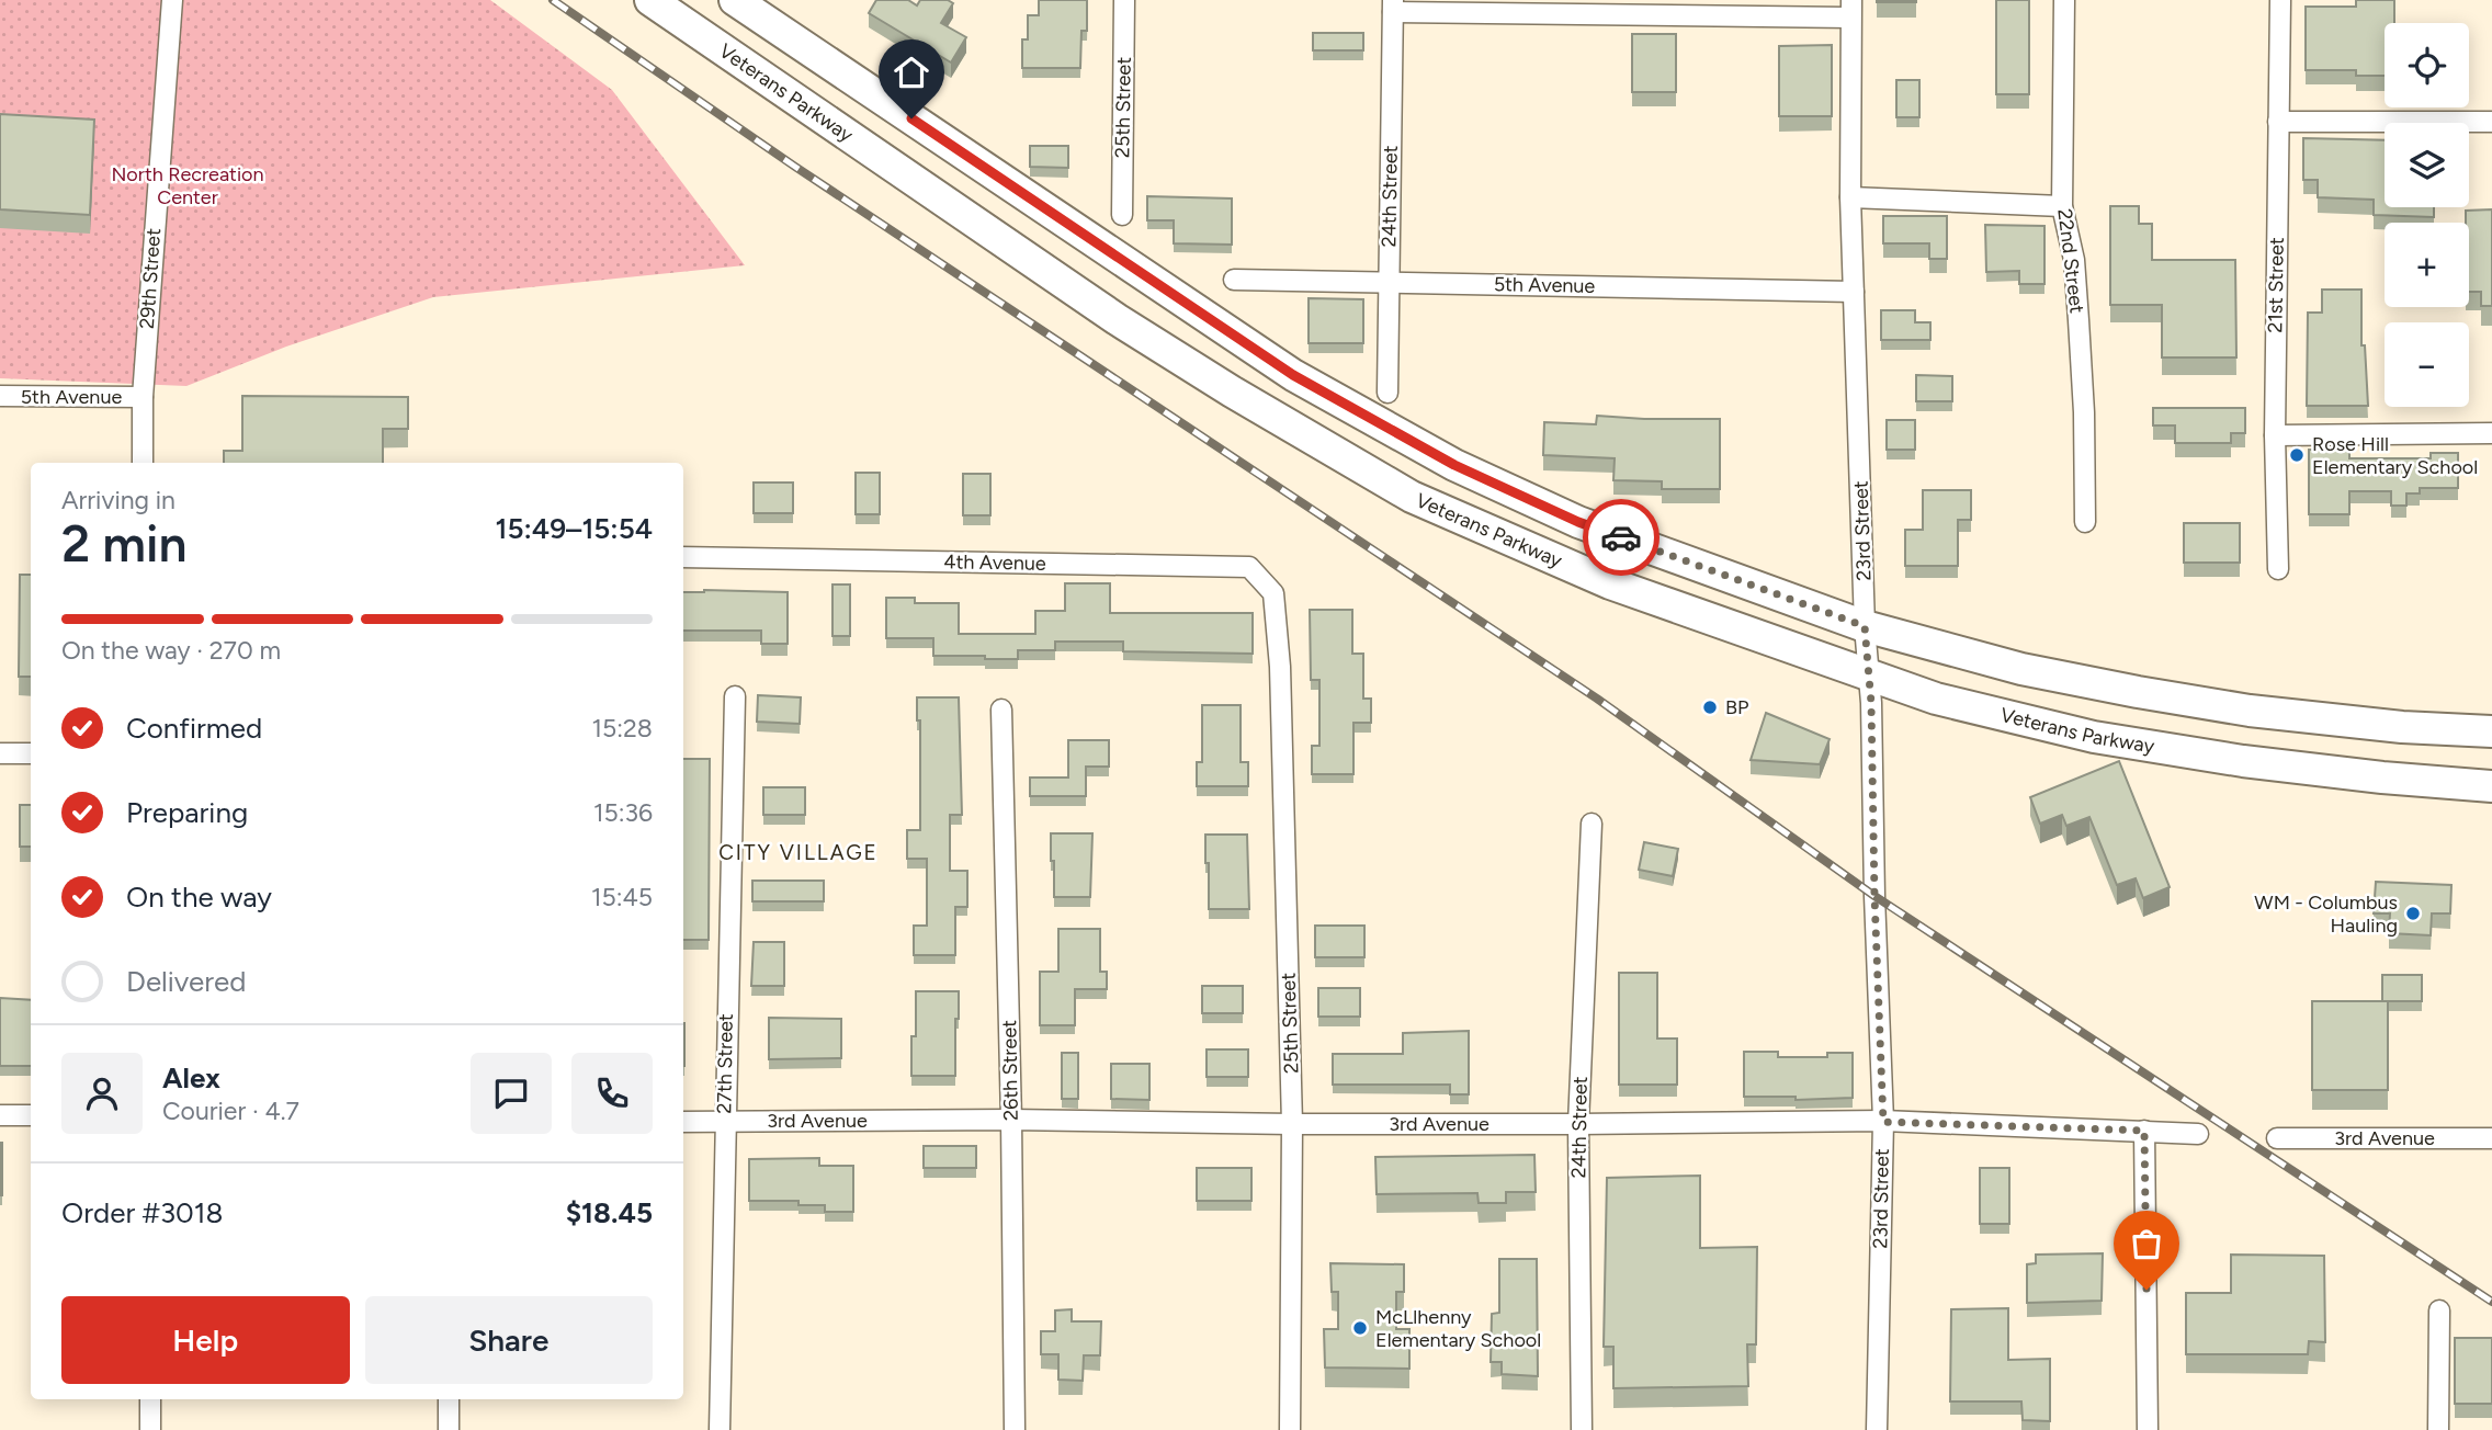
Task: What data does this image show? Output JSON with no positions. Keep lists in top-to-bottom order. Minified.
{"streets":{"main road":["Veterans Parkway"],"street":["25th Street","24th Street","22nd Street","29th Street","5th Avenue","21st Street","23rd Street","4th Avenue","27th Street","26th Street","3rd Avenue"]},"crossings":[["Veterans Parkway","23rd Street"],["25th Street","4th Avenue"],["25th Street","3rd Avenue"],["24th Street","5th Avenue"],["24th Street","3rd Avenue"],["29th Street","5th Avenue"],["5th Avenue","23rd Street"],["23rd Street","3rd Avenue"],["27th Street","3rd Avenue"],["26th Street","3rd Avenue"]],"districts":["CITY VILLAGE"],"parks":["North Recreation Center"],"places":["Rose Hill Elementary School","BP","WM - Columbus Hauling","McLlhenny Elementary School"],"page":{"map_buttons":["+","−"],"heading":["2 min","Arriving in","15:49–15:54"],"panel":["Alex","Courier · 4.7","Order #3018","$18.45"],"bar":"On the way · 270 m","list":[["Confirmed","15:28"],["Preparing","15:36"],["On the way","15:45"],"Delivered"],"buttons":["Help","Share"]}}
